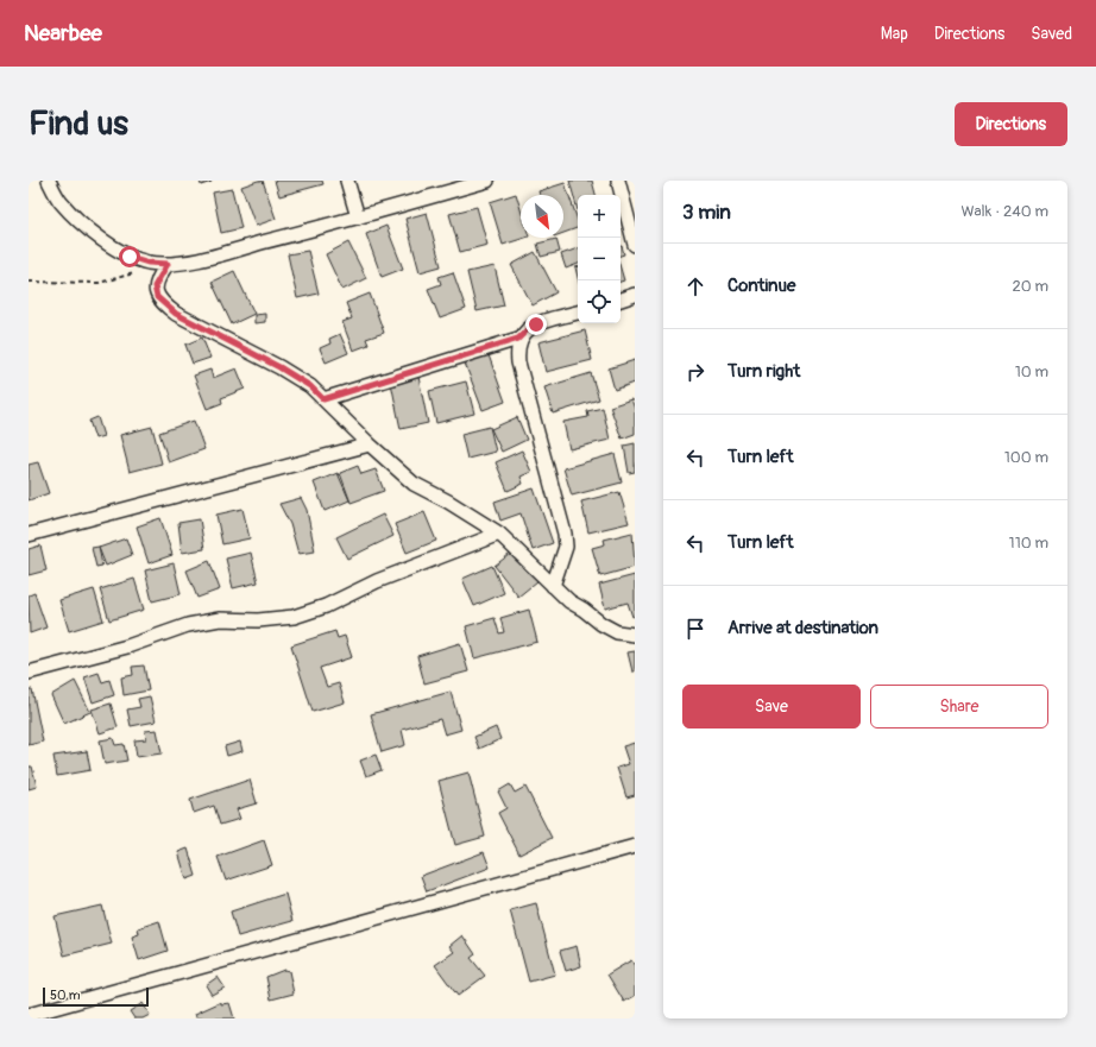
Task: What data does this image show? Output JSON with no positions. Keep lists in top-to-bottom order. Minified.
{"scale_bar":"50 m","north":"bottom right","page":{"header":"Nearbee","nav":["Map","Directions","Saved"],"buttons":["Directions",["Save","Share"]],"title":"Find us","heading":["3 min","Walk · 240 m"],"map_buttons":["+","−"],"list":[["Continue","20 m"],["Turn right","10 m"],["Turn left","100 m"],["Turn left","110 m"],"Arrive at destination"],"scale":"50 m"}}
